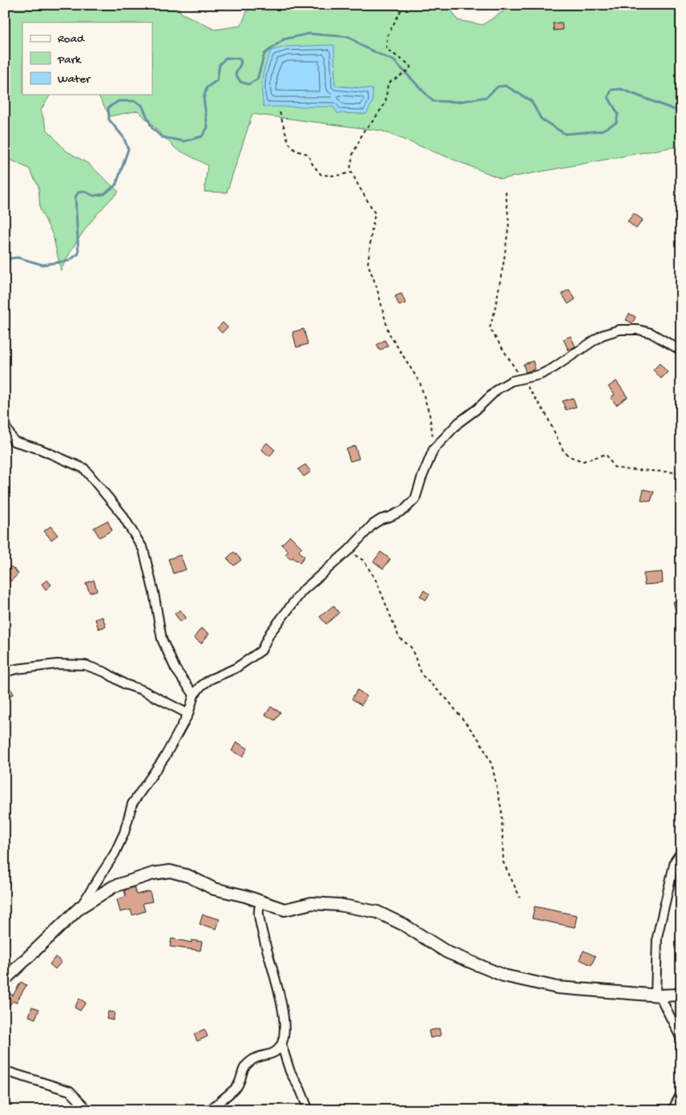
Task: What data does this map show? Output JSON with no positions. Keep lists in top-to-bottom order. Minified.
{"legend":["Road","Park","Water"]}
